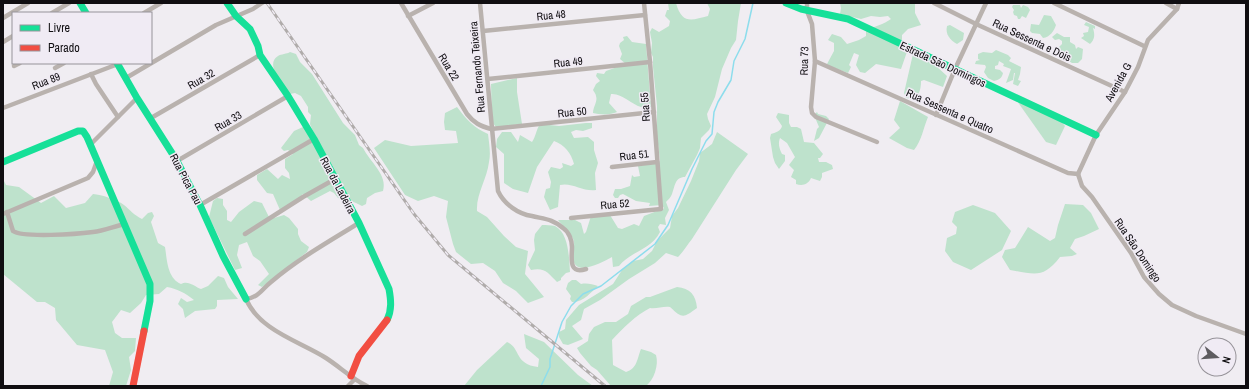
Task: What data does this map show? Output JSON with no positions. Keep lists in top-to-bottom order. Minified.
{"streets":{"street":["Rua 48","Rua Sessenta e Dois","Rua 73","Rua 49","Estrada São Domingos","Rua 22","Rua Fernando Teixeira","Rua 32","Rua 89","Avenida G","Rua 55","Rua Sessenta e Quatro","Rua 50","Rua 33","Rua 51","Rua Pica Pau","Rua da Ladeira","Rua 52","Rua São Domingo"]},"crossings":[["Rua 48","Rua Fernando Teixeira"],["Rua 48","Rua 55"],["Rua Sessenta e Dois","Avenida G"],["Rua 73","Estrada São Domingos"],["Rua 73","Rua Sessenta e Quatro"],["Rua 49","Rua Fernando Teixeira"],["Rua 49","Rua 55"],["Estrada São Domingos","Avenida G"],["Rua 22","Rua Fernando Teixeira"],["Rua 22","Rua 50"],["Rua Fernando Teixeira","Rua 50"],["Rua 32","Rua Pica Pau"],["Rua 32","Rua da Ladeira"],["Avenida G","Rua Sessenta e Quatro"],["Avenida G","Rua São Domingo"],["Rua 55","Rua 50"],["Rua 55","Rua 51"],["Rua 55","Rua 52"],["Rua Sessenta e Quatro","Rua São Domingo"],["Rua 33","Rua Pica Pau"],["Rua 33","Rua da Ladeira"]],"legend":["Livre","Parado"],"north":"right"}
